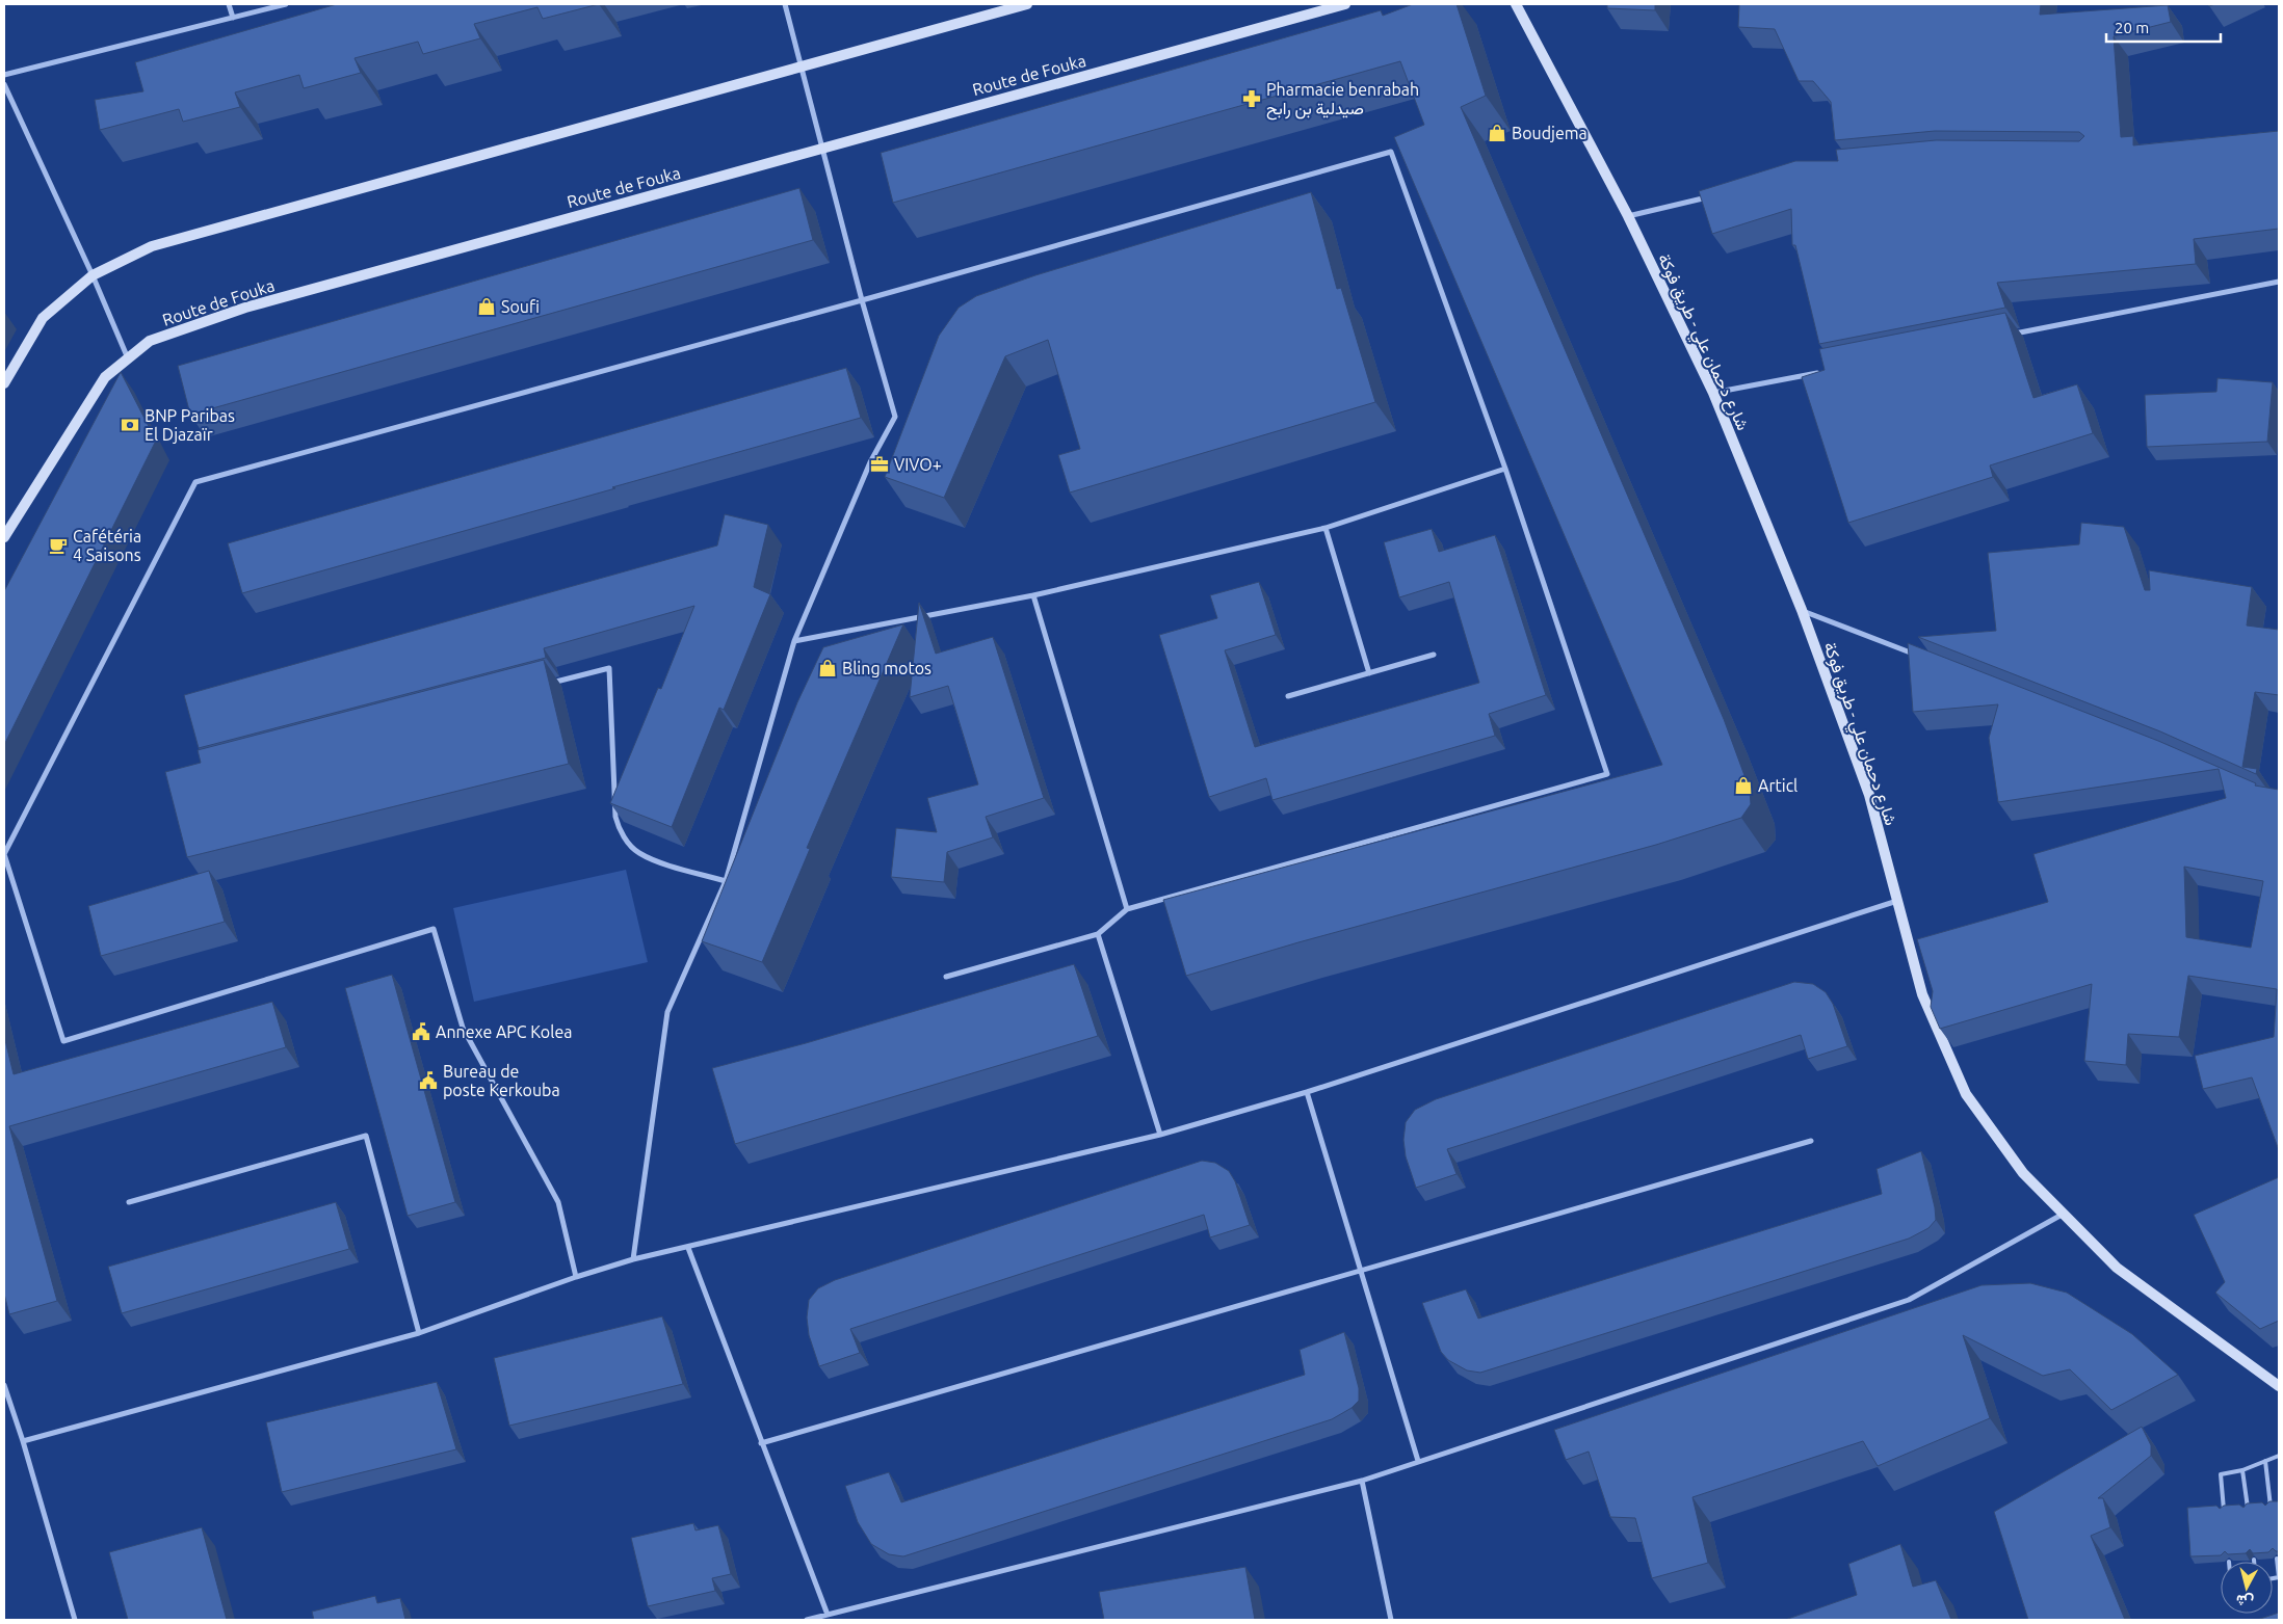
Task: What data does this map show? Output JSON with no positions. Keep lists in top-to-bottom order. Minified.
{"streets":{"main road":["Route de Fouka","شارع دحمان علي - طريق فوكة"]},"places":{"pharmacy":["Pharmacie benrabah صيدلية بن رابح"],"shop":["Boudjema","Soufi","Bling motos","Articl"],"bank":["BNP Paribas El Djazaïr"],"office":["VIVO+"],"cafe":["Cafétéria 4 Saisons"],"public building":["Annexe APC Kolea","Bureau de poste Kerkouba"]},"scale_bar":"20 m","north":"bottom"}
